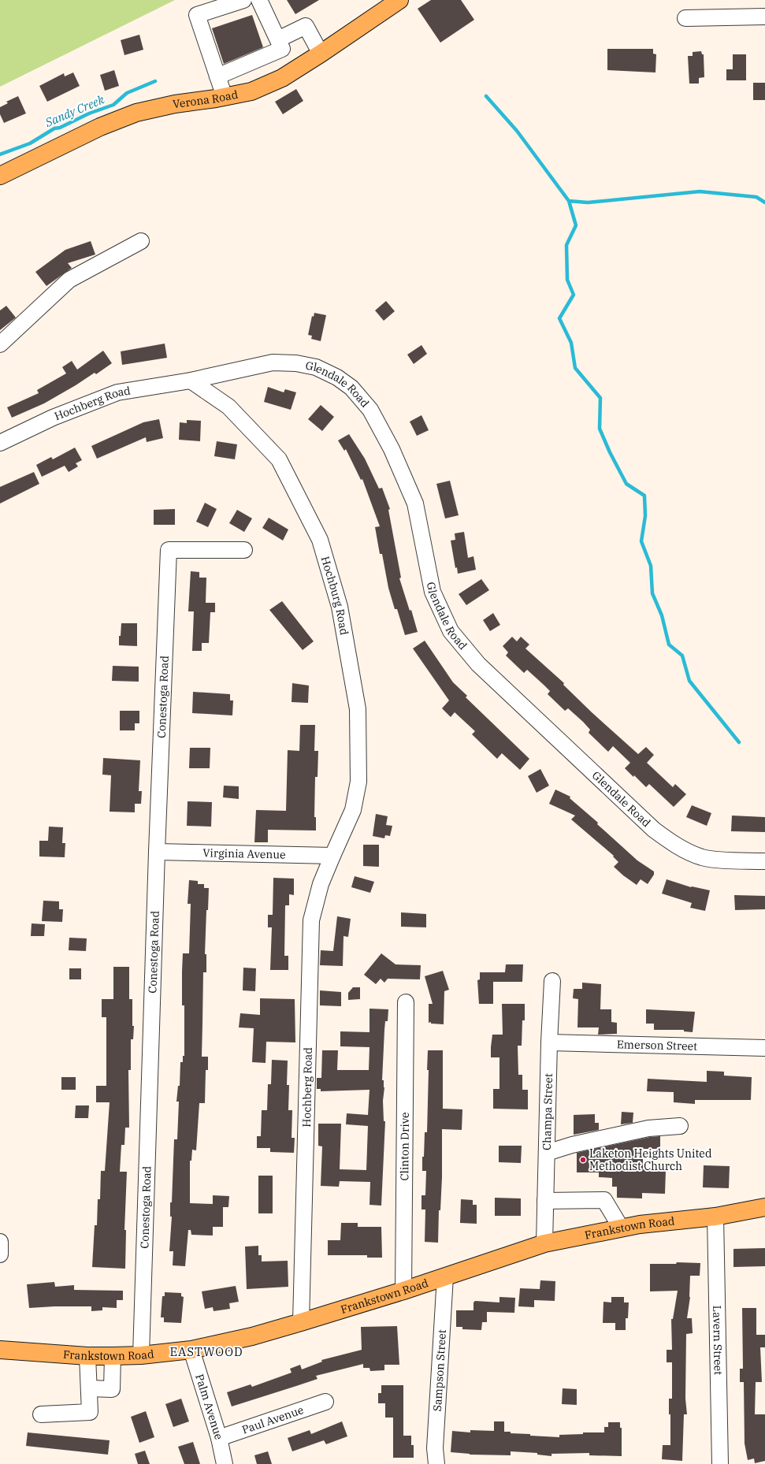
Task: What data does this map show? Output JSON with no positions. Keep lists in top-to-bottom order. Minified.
{"streets":{"main road":["Verona Road","Frankstown Road"],"street":["Glendale Road","Hochberg Road","Hochburg Road","Conestoga Road","Virginia Avenue","Emerson Street","Champa Street","Clinton Drive","Lavern Street","Sampson Street","Palm Avenue","Paul Avenue"]},"crossings":[["Glendale Road","Hochberg Road"],["Glendale Road","Hochburg Road"],["Hochberg Road","Hochburg Road"],["Hochberg Road","Virginia Avenue"],["Hochberg Road","Frankstown Road"],["Hochburg Road","Virginia Avenue"],["Conestoga Road","Virginia Avenue"],["Conestoga Road","Frankstown Road"],["Emerson Street","Champa Street"],["Champa Street","Frankstown Road"],["Clinton Drive","Frankstown Road"],["Frankstown Road","Lavern Street"],["Frankstown Road","Sampson Street"],["Frankstown Road","Palm Avenue"],["Palm Avenue","Paul Avenue"]],"districts":["EASTWOOD"],"water":["Sandy Creek"],"places":["Laketon Heights United Methodist Church"]}
